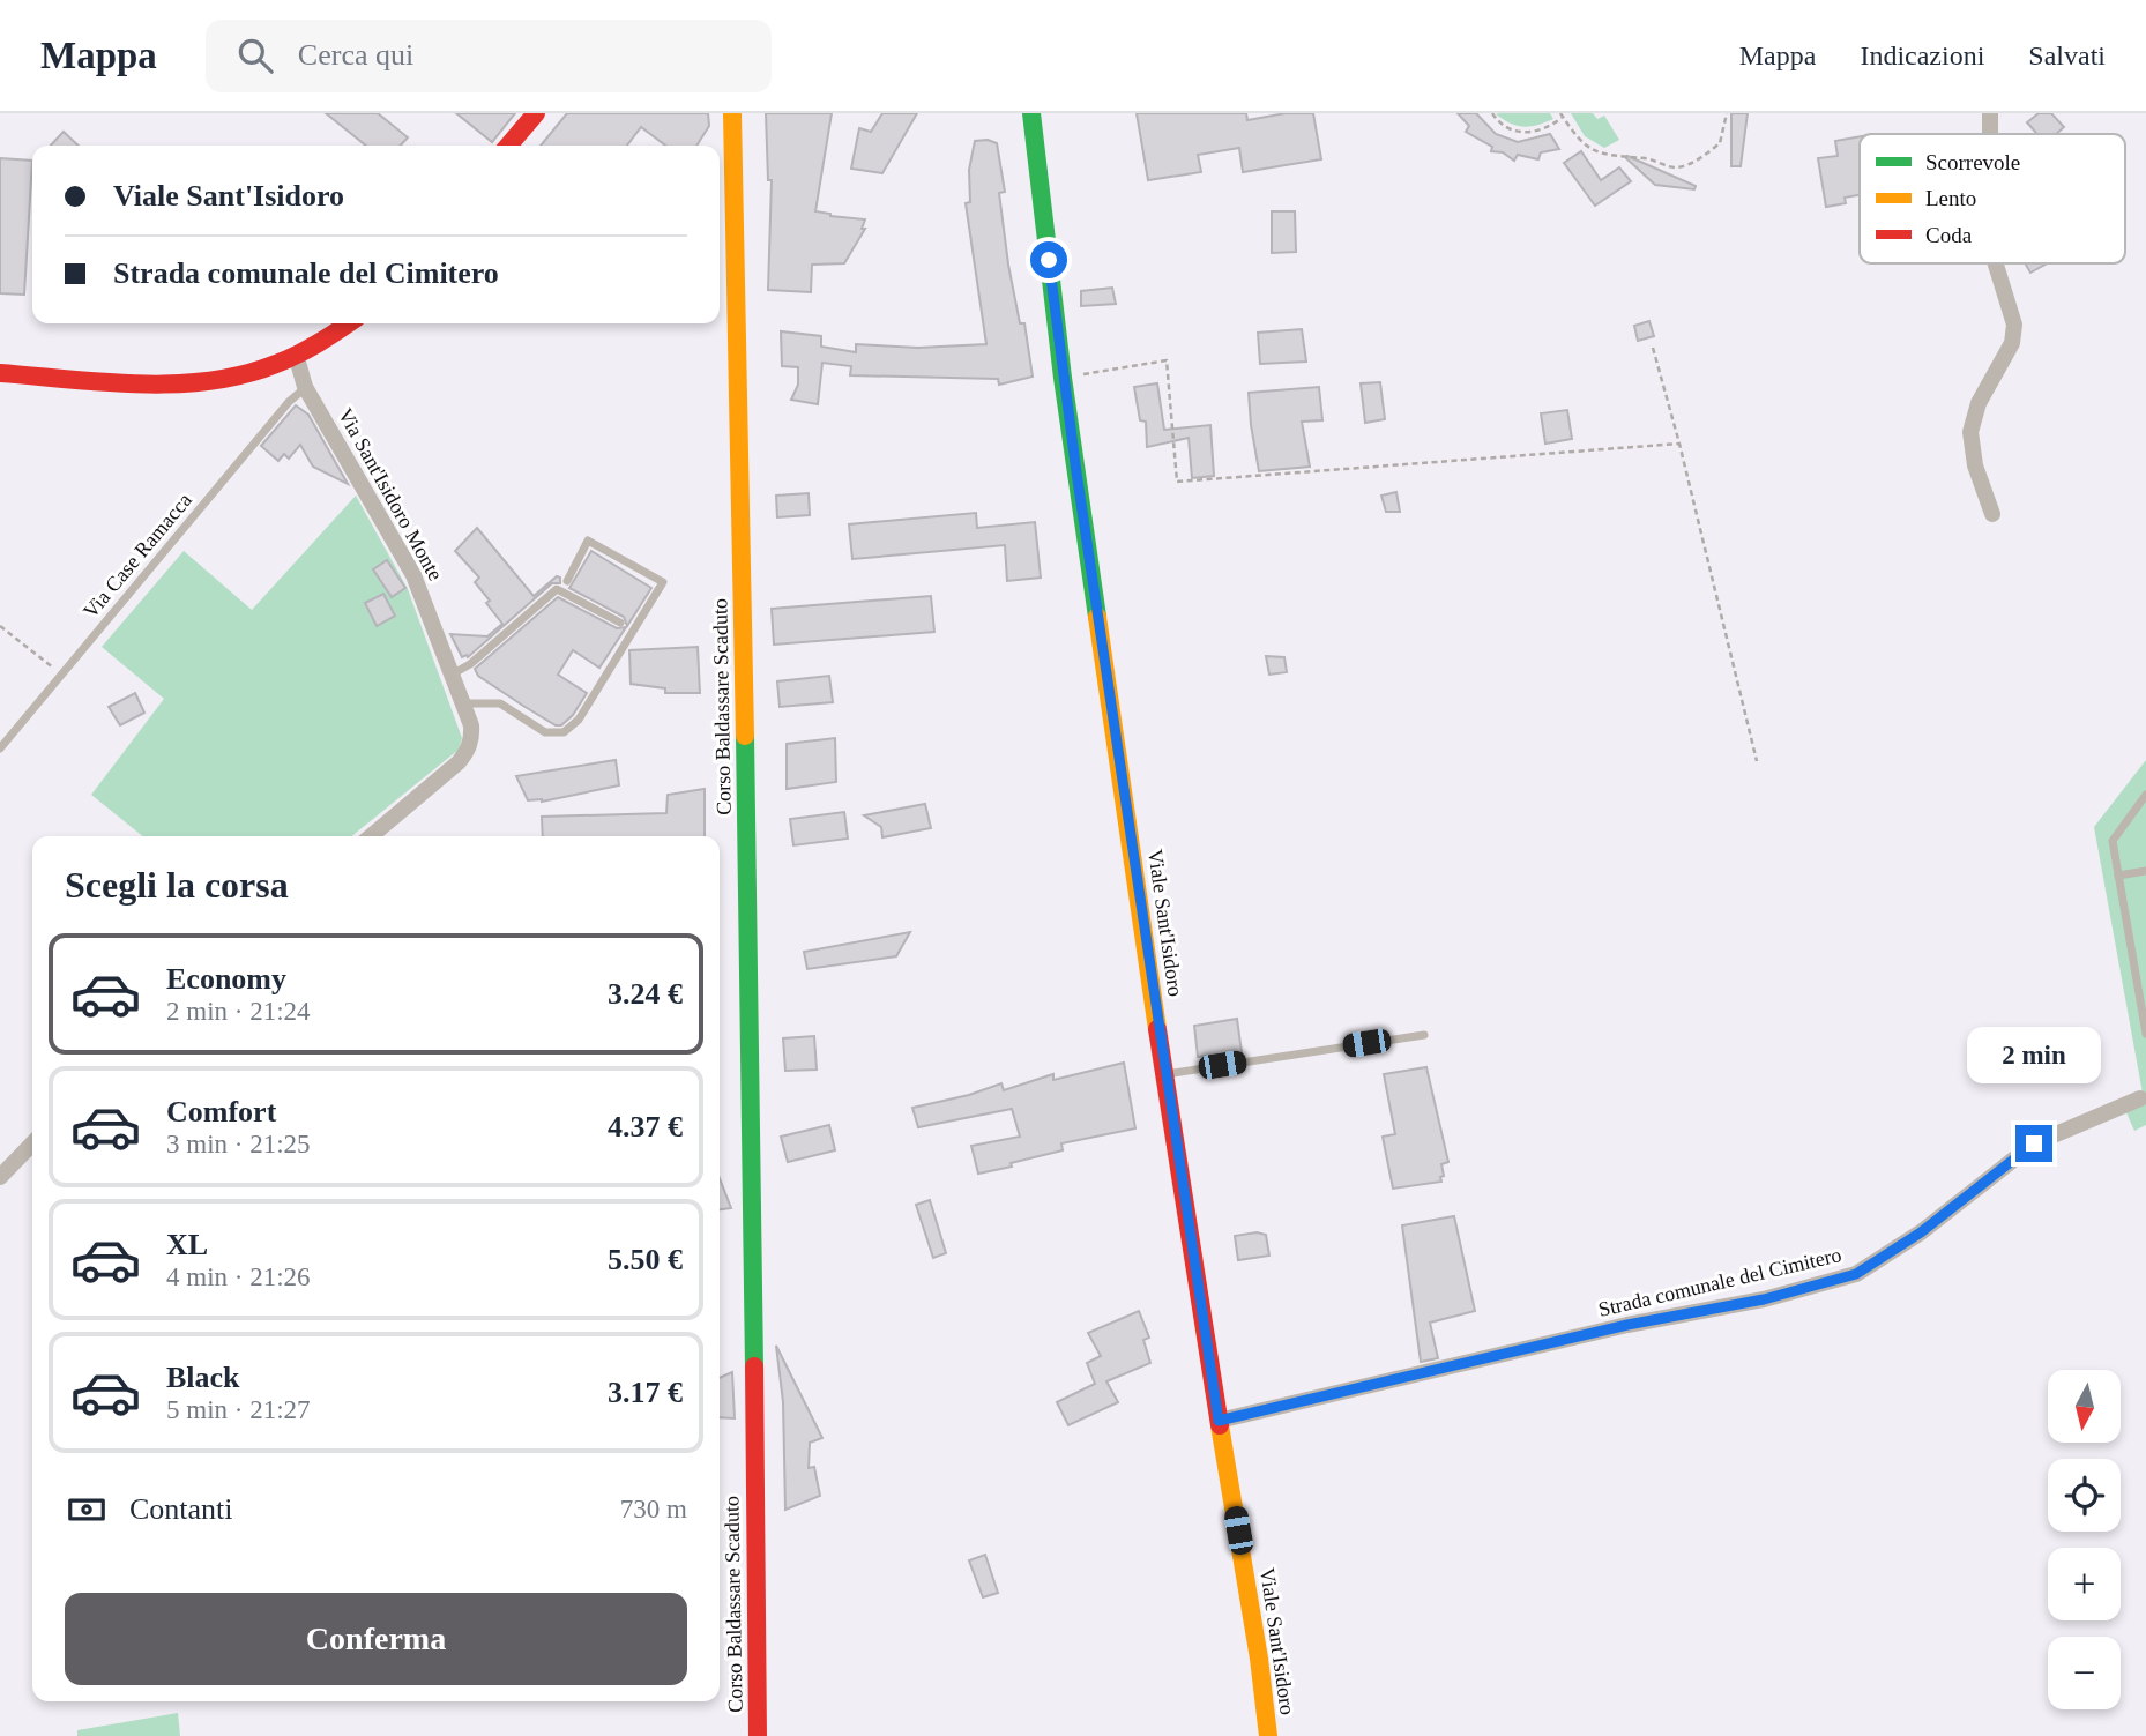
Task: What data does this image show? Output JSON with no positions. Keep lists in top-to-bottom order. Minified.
{"streets":{"street":["Via Sant'Isidoro Monte","Corso Baldassare Scaduto","Viale Sant'Isidoro","Strada comunale del Cimitero"],"lane":["Via Case Ramacca"]},"crossings":[["Via Sant'Isidoro Monte","Via Case Ramacca"],["Viale Sant'Isidoro","Strada comunale del Cimitero"]],"legend":["Scorrevole","Lento","Coda"],"north":"bottom","page":{"header":"Mappa","search":"Cerca qui","nav":["Mappa","Indicazioni","Salvati"],"banner":["Viale Sant'Isidoro","Strada comunale del Cimitero"],"heading":"Scegli la corsa","list":[{"name":"Economy","note":"2 min · 21:24","value":"3.24 €"},{"name":"Comfort","note":"3 min · 21:25","value":"4.37 €"},{"name":"XL","note":"4 min · 21:26","value":"5.50 €"},{"name":"Black","note":"5 min · 21:27","value":"3.17 €"}],"bubble":"2 min","map_buttons":["+","−"],"pay":["Contanti","730 m"],"buttons":"Conferma"}}
